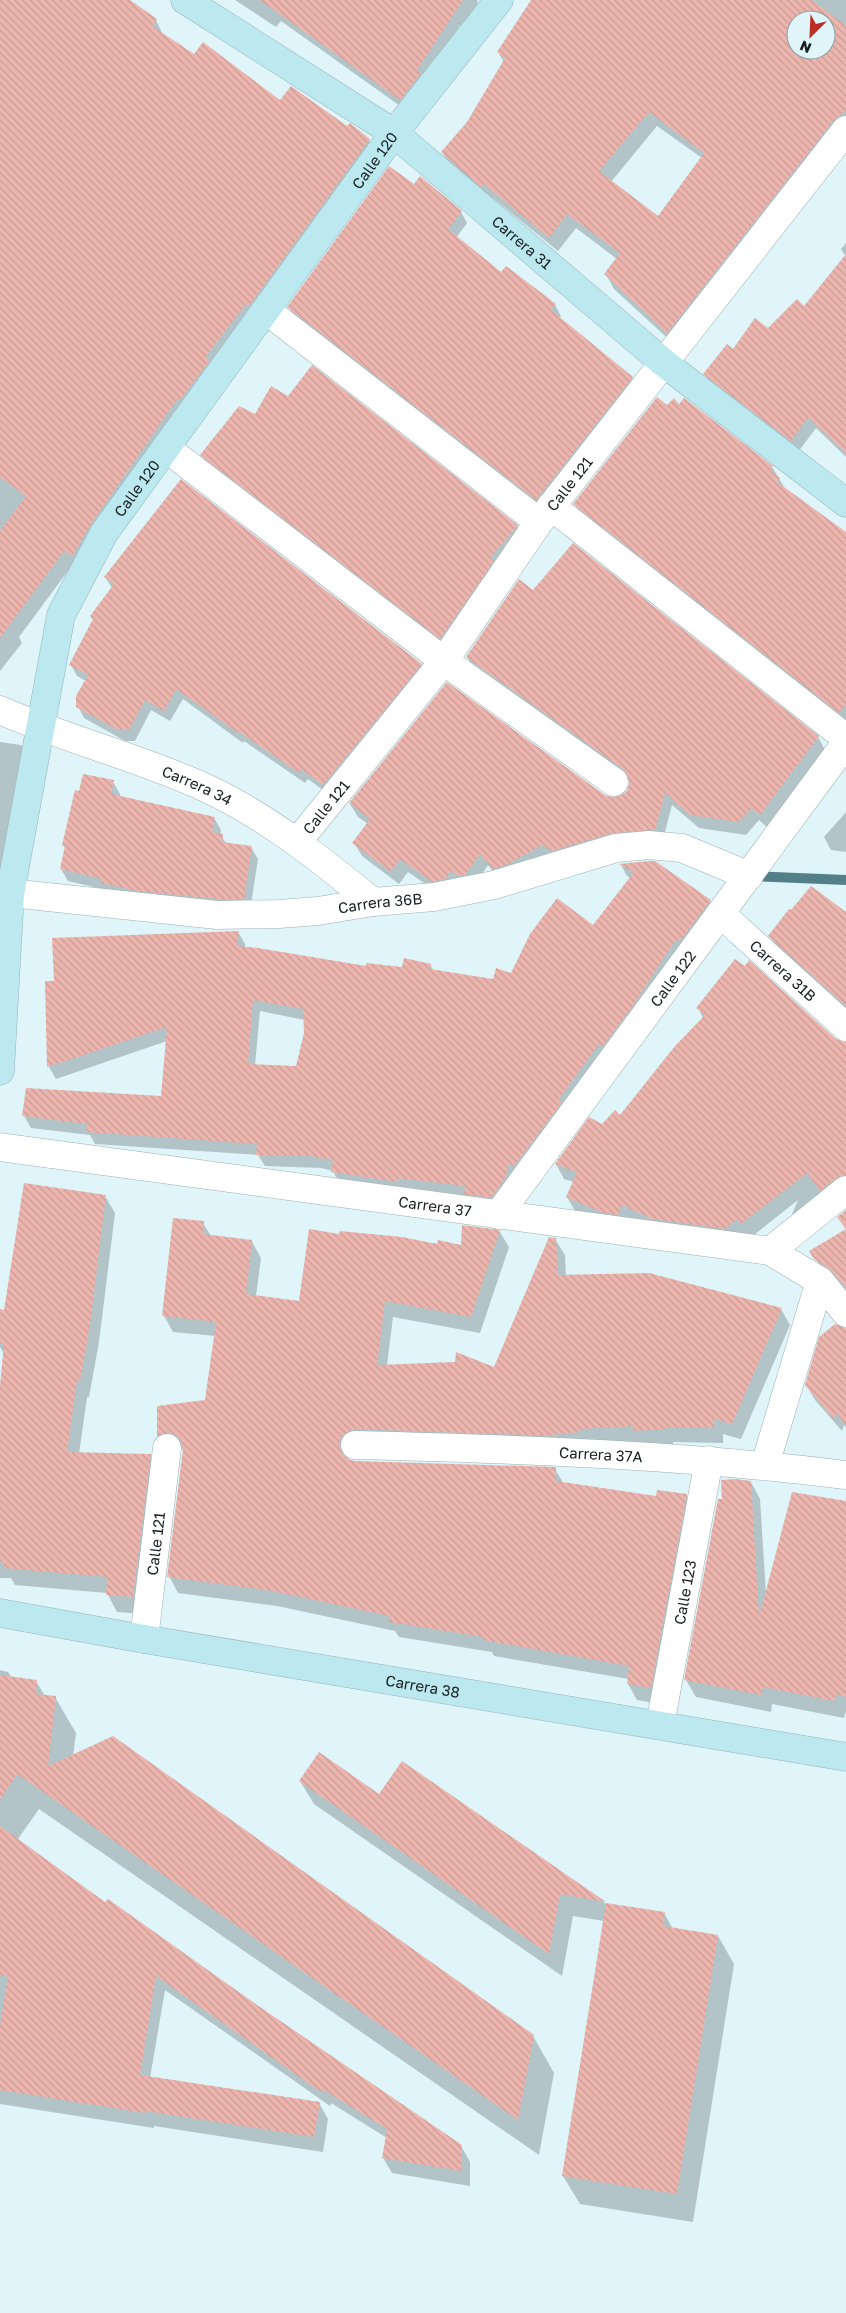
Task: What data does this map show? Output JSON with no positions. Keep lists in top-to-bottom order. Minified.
{"streets":{"street":["Calle 120","Carrera 31","Calle 121","Carrera 34","Carrera 36B","Carrera 31B","Calle 122","Carrera 37","Carrera 37A","Calle 123","Carrera 38"]},"crossings":[["Calle 120","Carrera 31"],["Calle 120","Carrera 34"],["Calle 120","Carrera 36B"],["Carrera 31","Calle 121"],["Calle 121","Carrera 34"],["Calle 121","Carrera 38"],["Carrera 34","Carrera 36B"],["Carrera 36B","Calle 122"],["Carrera 31B","Calle 122"],["Calle 122","Carrera 37"],["Carrera 37A","Calle 123"],["Calle 123","Carrera 38"]],"north":"bottom left"}
